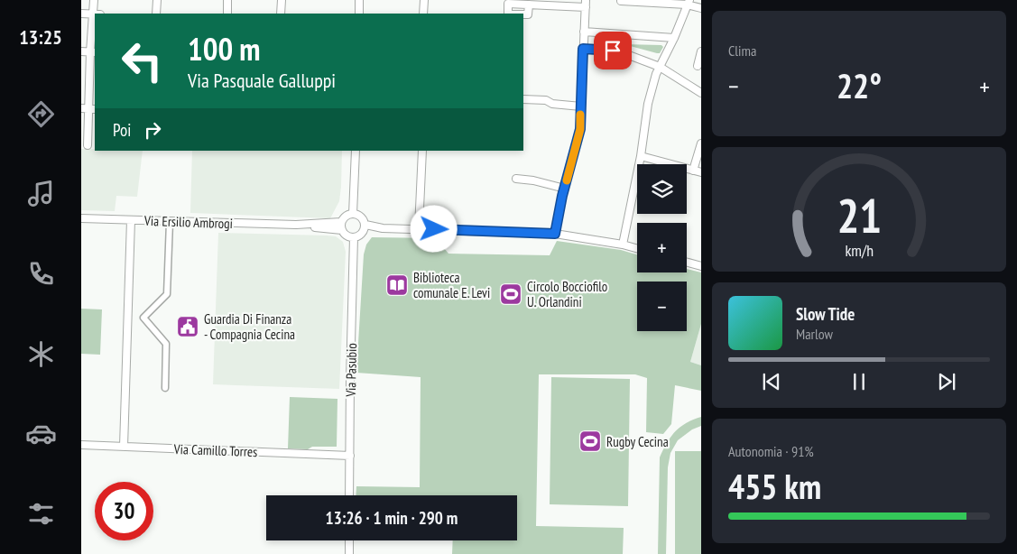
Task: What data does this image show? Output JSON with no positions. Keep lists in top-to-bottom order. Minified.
{"streets":{"street":["Via Ersilio Ambrogi","Via Pasubio","Via Camillo Torres"]},"crossings":[["Via Ersilio Ambrogi","Via Pasubio"],["Via Pasubio","Via Camillo Torres"]],"places":{"library":["Biblioteca comunale E. Levi"],"sports":["Circolo Bocciofilo U. Orlandini","Rugby Cecina"],"public building":["Guardia Di Finanza - Compagnia Cecina"]},"page":{"tabs":"13:25","tile":["Clima",["Autonomia · 91%","455 km"]],"turn":["100 m","Via Pasquale Galluppi"],"heat":["−","22°","+"],"then":"Poi","map_buttons":["+","−"],"song":["Slow Tide","Marlow"],"limit":"30","trip":"13:26 · 1 min · 290 m","gauge":["21","km/h"]}}
